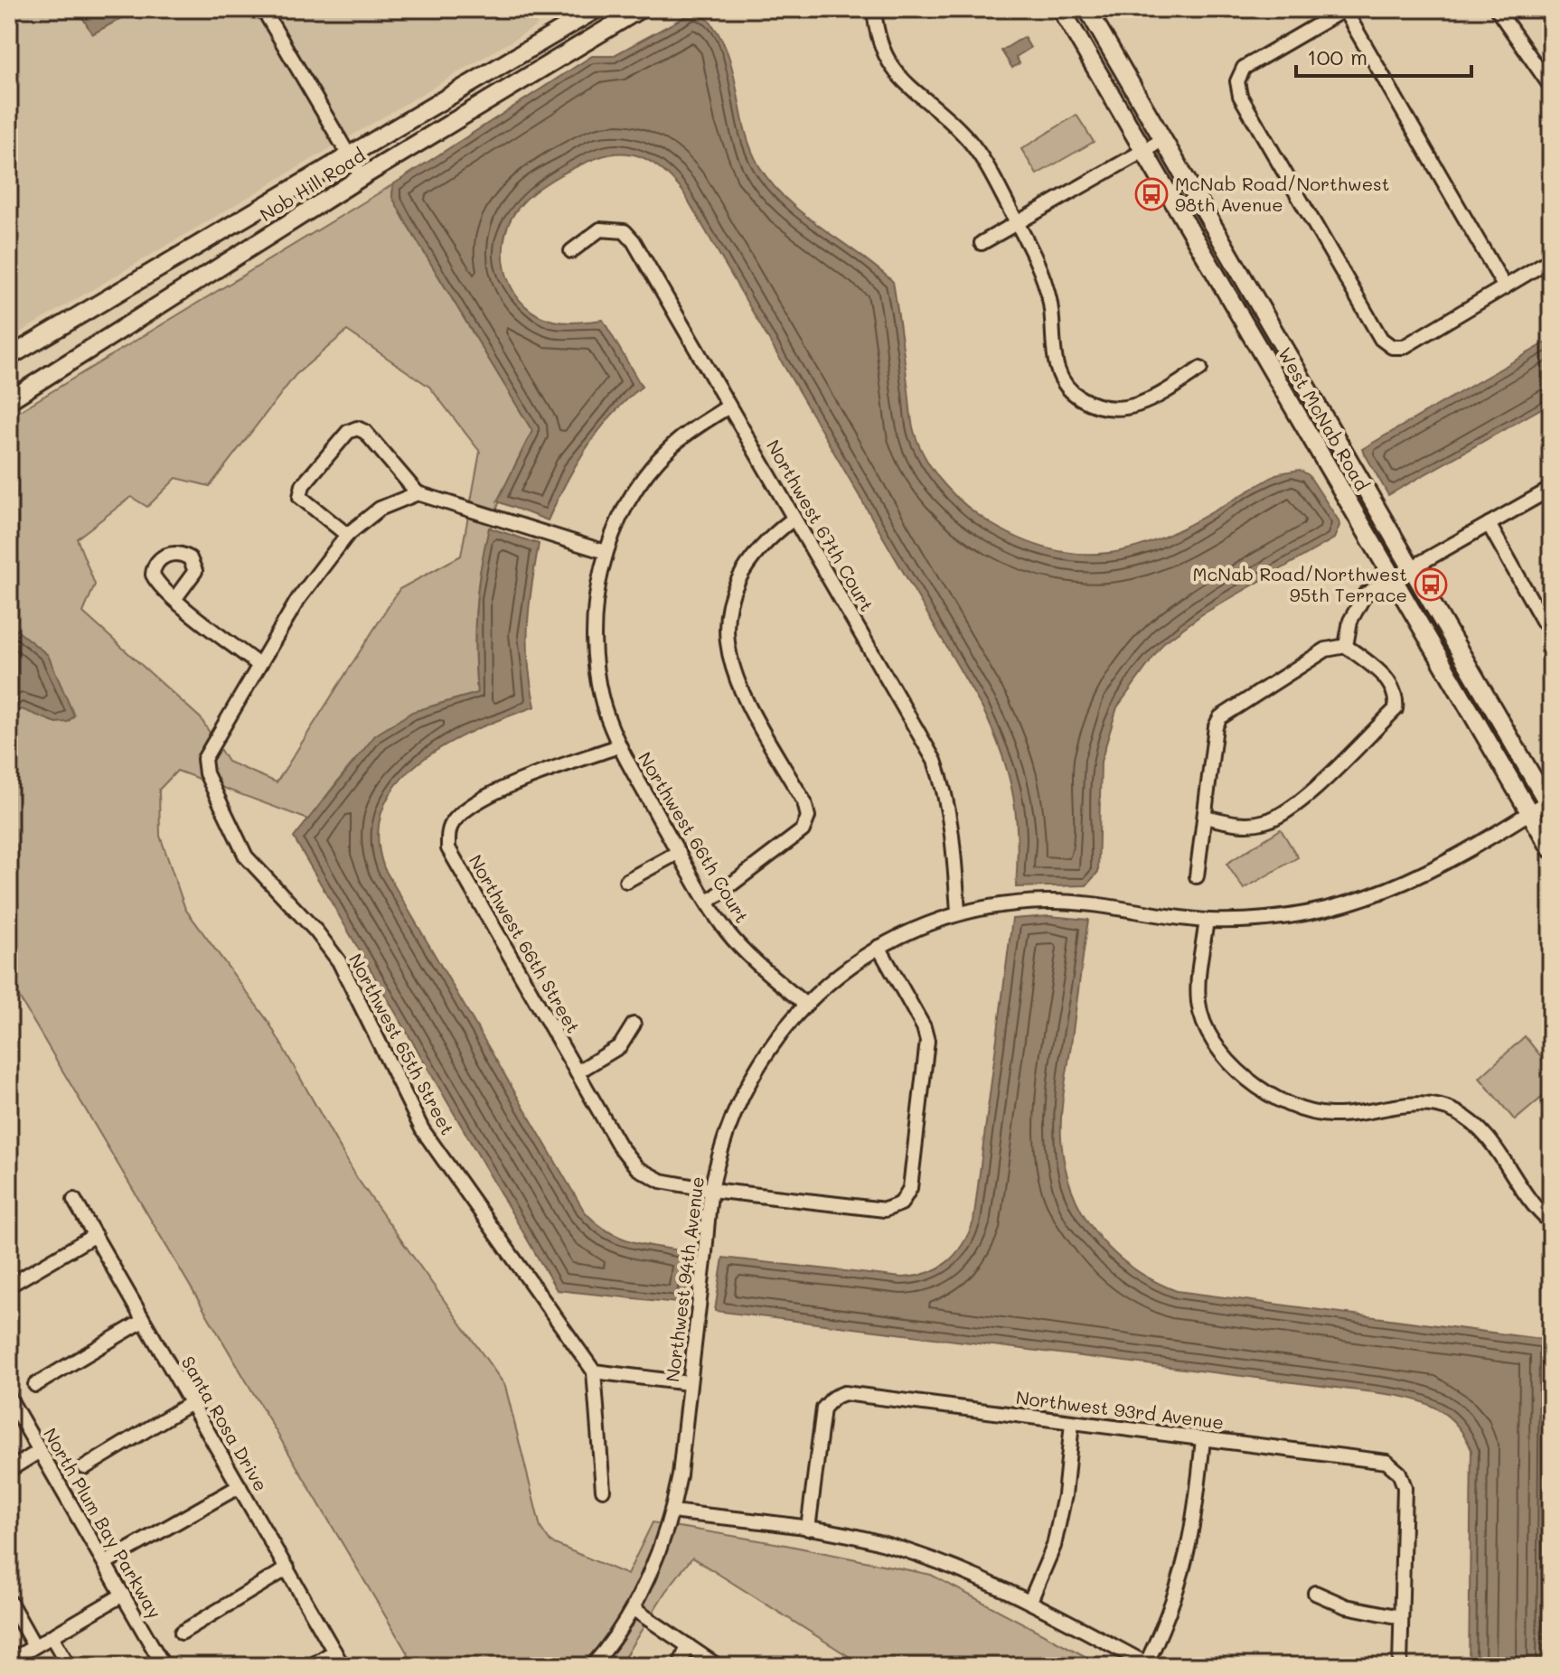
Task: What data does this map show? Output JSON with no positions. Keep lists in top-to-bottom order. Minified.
{"streets":{"main road":["Nob Hill Road","West McNab Road"],"street":["Northwest 67th Court","Northwest 66th Court","Northwest 66th Street","Northwest 65th Street","Northwest 94th Avenue","Northwest 93rd Avenue","Santa Rosa Drive","North Plum Bay Parkway"]},"crossings":[["West McNab Road","Northwest 94th Avenue"],["Northwest 67th Court","Northwest 66th Court"],["Northwest 67th Court","Northwest 94th Avenue"],["Northwest 66th Court","Northwest 66th Street"],["Northwest 66th Court","Northwest 94th Avenue"],["Northwest 66th Street","Northwest 94th Avenue"]],"places":{"bus stop":["McNab Road/Northwest 98th Avenue","McNab Road/Northwest 95th Terrace"]},"scale_bar":"100 m"}
